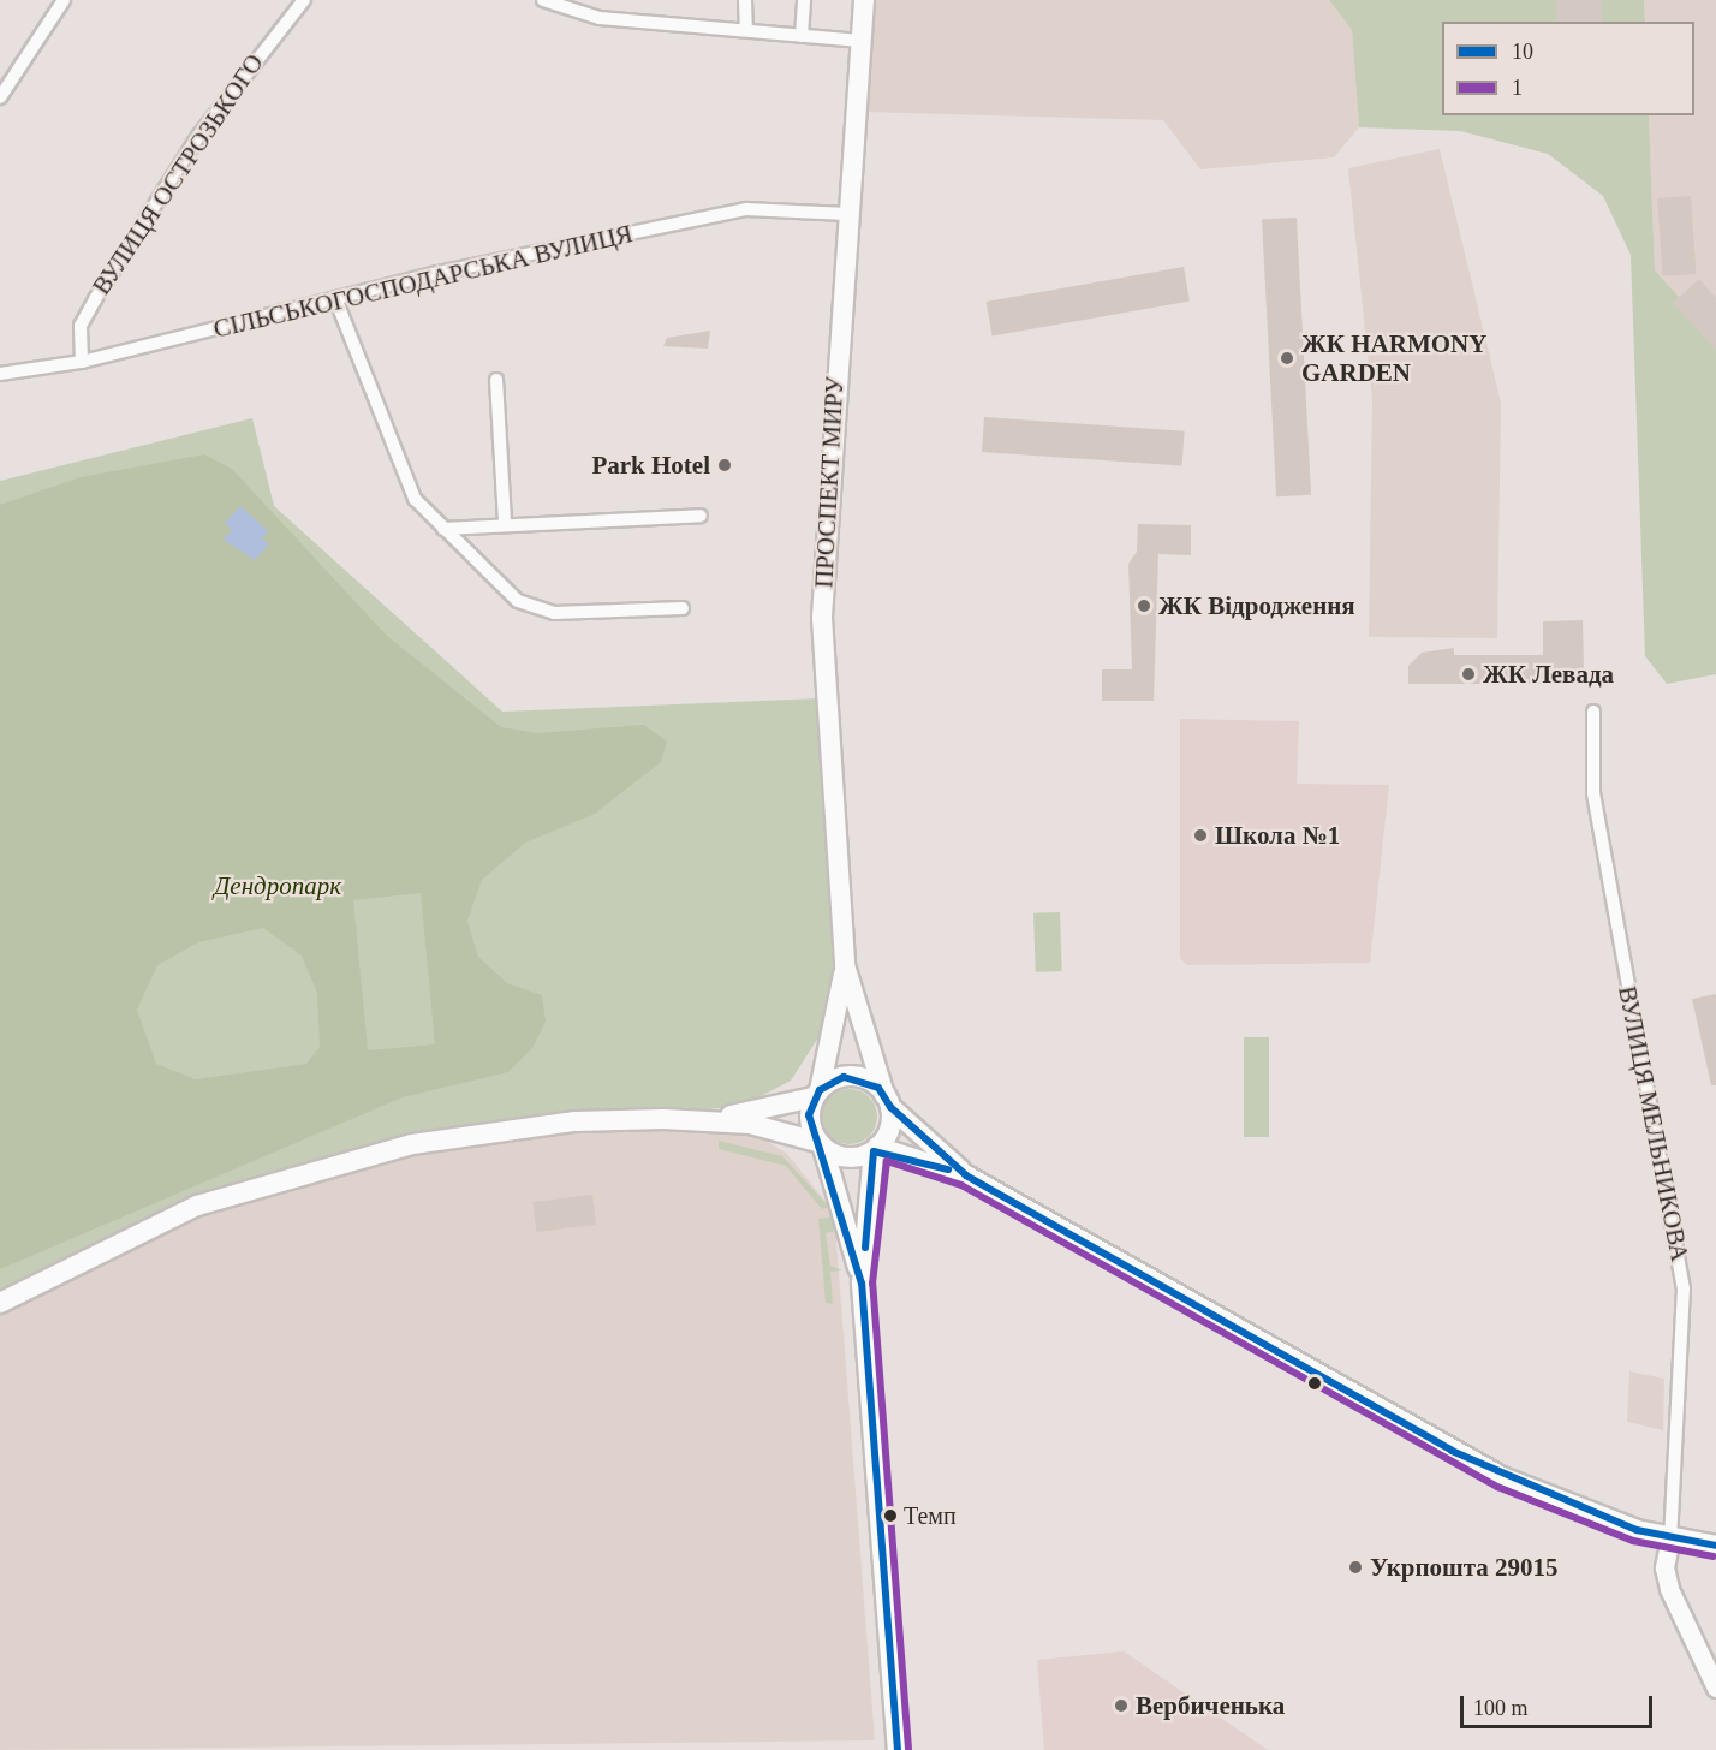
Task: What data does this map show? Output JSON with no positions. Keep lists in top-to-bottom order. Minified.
{"streets":{"main road":["ПРОСПЕКТ МИРУ"],"street":["ВУЛИЦЯ ОСТРОЗЬКОГО","СІЛЬСЬКОГОСПОДАРСЬКА ВУЛИЦЯ","ВУЛИЦЯ МЕЛЬНИКОВА"]},"crossings":[["ВУЛИЦЯ ОСТРОЗЬКОГО","СІЛЬСЬКОГОСПОДАРСЬКА ВУЛИЦЯ"],["СІЛЬСЬКОГОСПОДАРСЬКА ВУЛИЦЯ","ПРОСПЕКТ МИРУ"]],"parks":["Дендропарк"],"places":["ЖК HARMONY GARDEN","Park Hotel","ЖК Відродження","ЖК Левада","Школа №1","Темп","Укрпошта 29015","Вербиченька"],"lines":["transit line 10","transit line 1"],"legend":["10","1"],"scale_bar":"100 m"}
